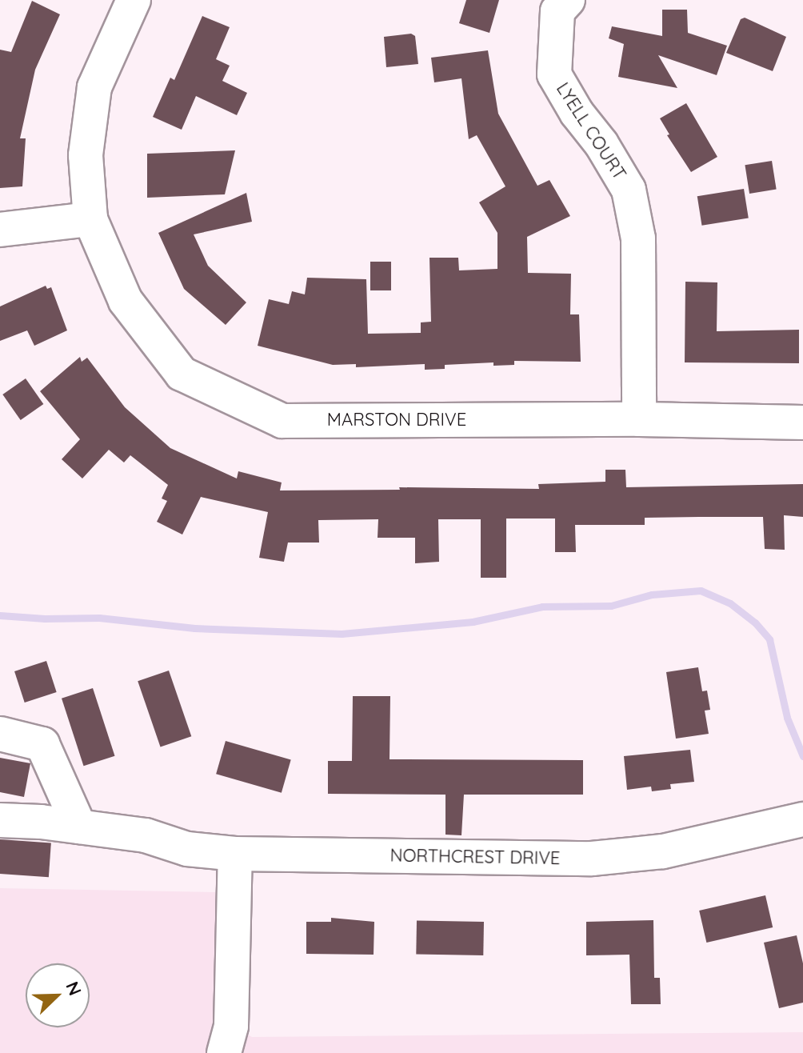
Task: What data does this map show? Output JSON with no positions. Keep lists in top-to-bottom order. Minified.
{"streets":{"street":["LYELL COURT","MARSTON DRIVE","NORTHCREST DRIVE"]},"crossings":[["LYELL COURT","MARSTON DRIVE"]],"north":"top right"}
